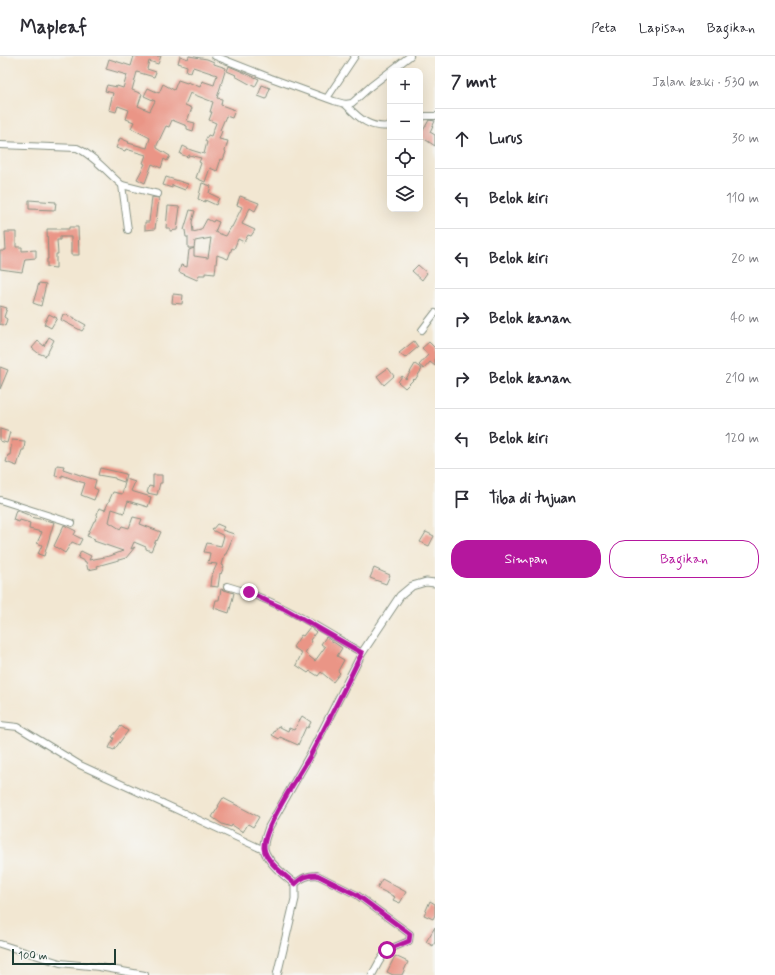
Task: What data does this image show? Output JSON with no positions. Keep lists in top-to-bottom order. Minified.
{"scale_bar":"100 m","page":{"header":"Mapleaf","nav":["Peta","Lapisan","Bagikan"],"heading":["7 mnt","Jalan kaki · 530 m"],"map_buttons":["+","−"],"list":[["Lurus","30 m"],["Belok kiri","110 m"],["Belok kiri","20 m"],["Belok kanan","40 m"],["Belok kanan","210 m"],["Belok kiri","120 m"],"Tiba di tujuan"],"buttons":["Simpan","Bagikan"],"scale":"100 m"}}
